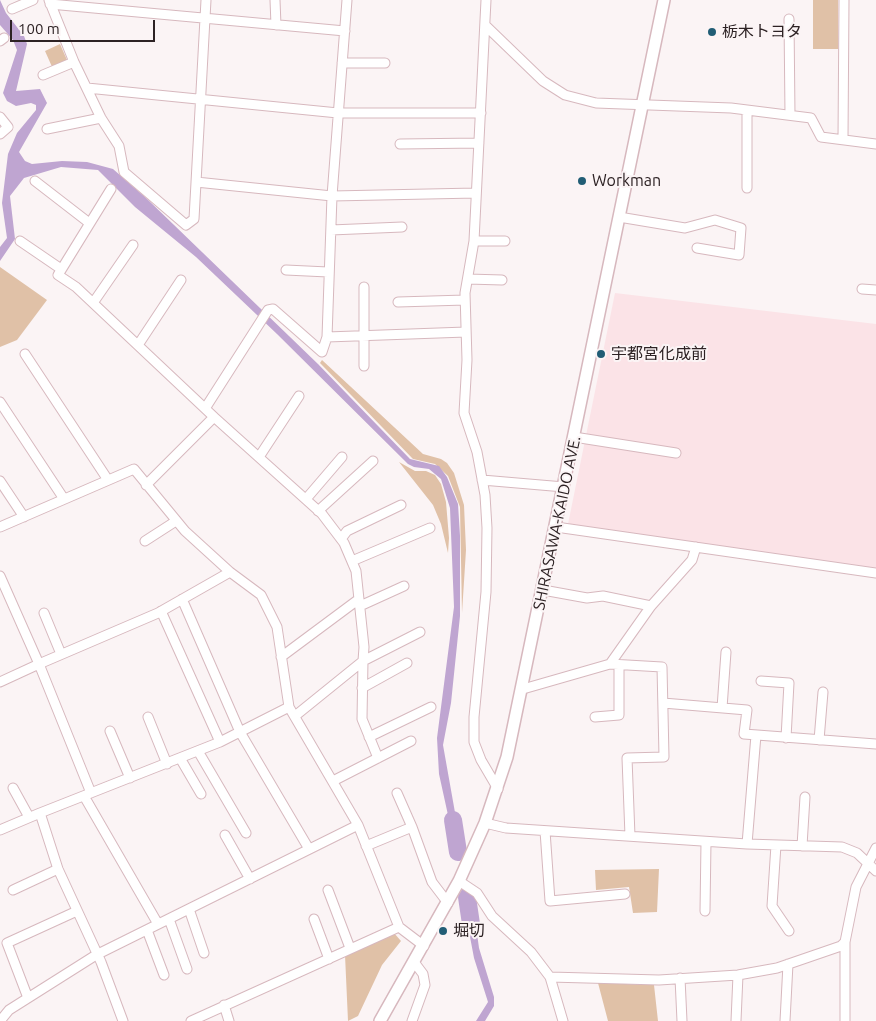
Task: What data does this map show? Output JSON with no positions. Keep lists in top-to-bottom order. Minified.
{"streets":{"main road":["SHIRASAWA-KAIDO AVE."]},"places":["栃木トヨタ","Workman","宇都宮化成前","堀切"],"scale_bar":"100 m"}
